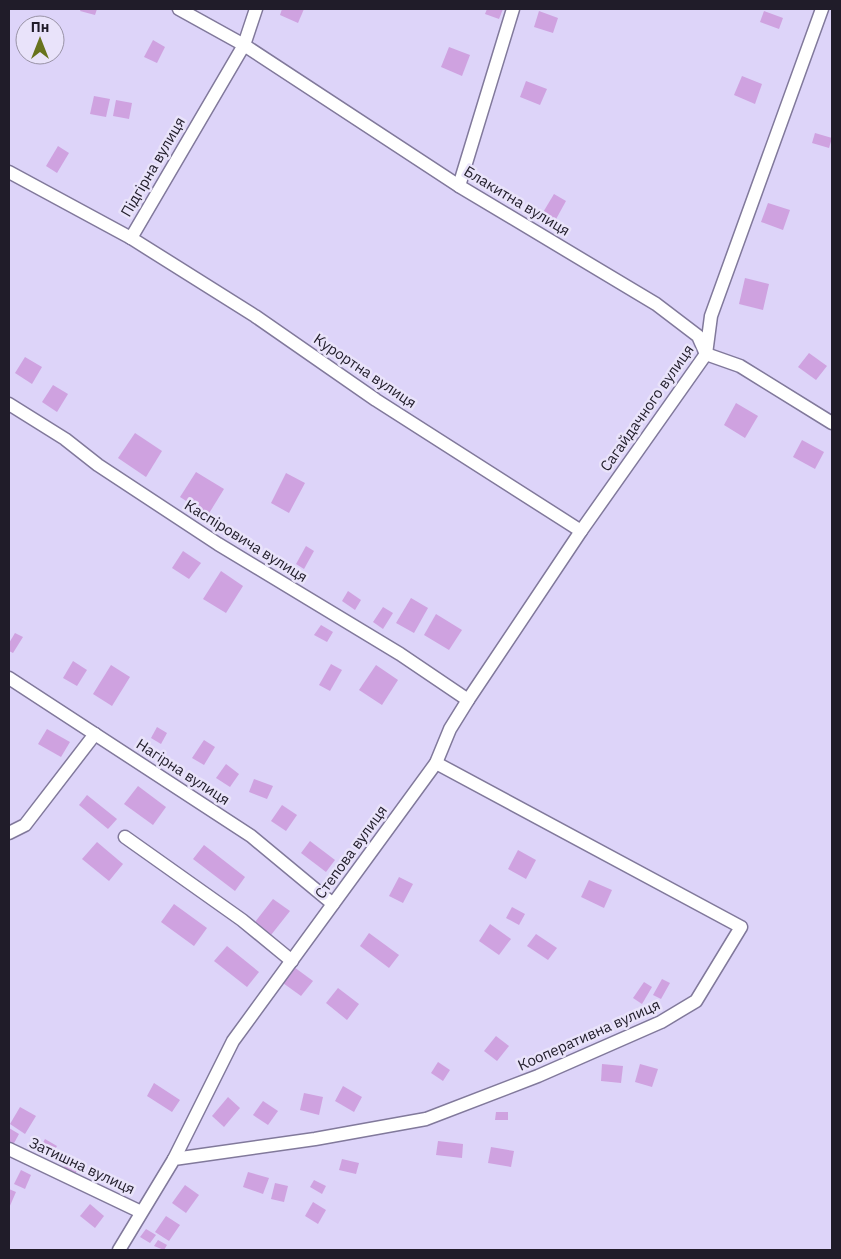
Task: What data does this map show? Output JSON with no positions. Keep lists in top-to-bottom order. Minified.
{"streets":{"street":["Підгірна вулиця","Блакитна вулиця","Курортна вулиця","Сагайдачного вулиця","Каспіровича вулиця","Нагірна вулиця","Степова вулиця","Кооперативна вулиця","Затишна вулиця"]},"crossings":[["Підгірна вулиця","Блакитна вулиця"],["Підгірна вулиця","Курортна вулиця"],["Блакитна вулиця","Сагайдачного вулиця"],["Курортна вулиця","Сагайдачного вулиця"],["Сагайдачного вулиця","Каспіровича вулиця"],["Сагайдачного вулиця","Степова вулиця"],["Сагайдачного вулиця","Кооперативна вулиця"],["Нагірна вулиця","Степова вулиця"],["Степова вулиця","Кооперативна вулиця"]],"north":"top"}
